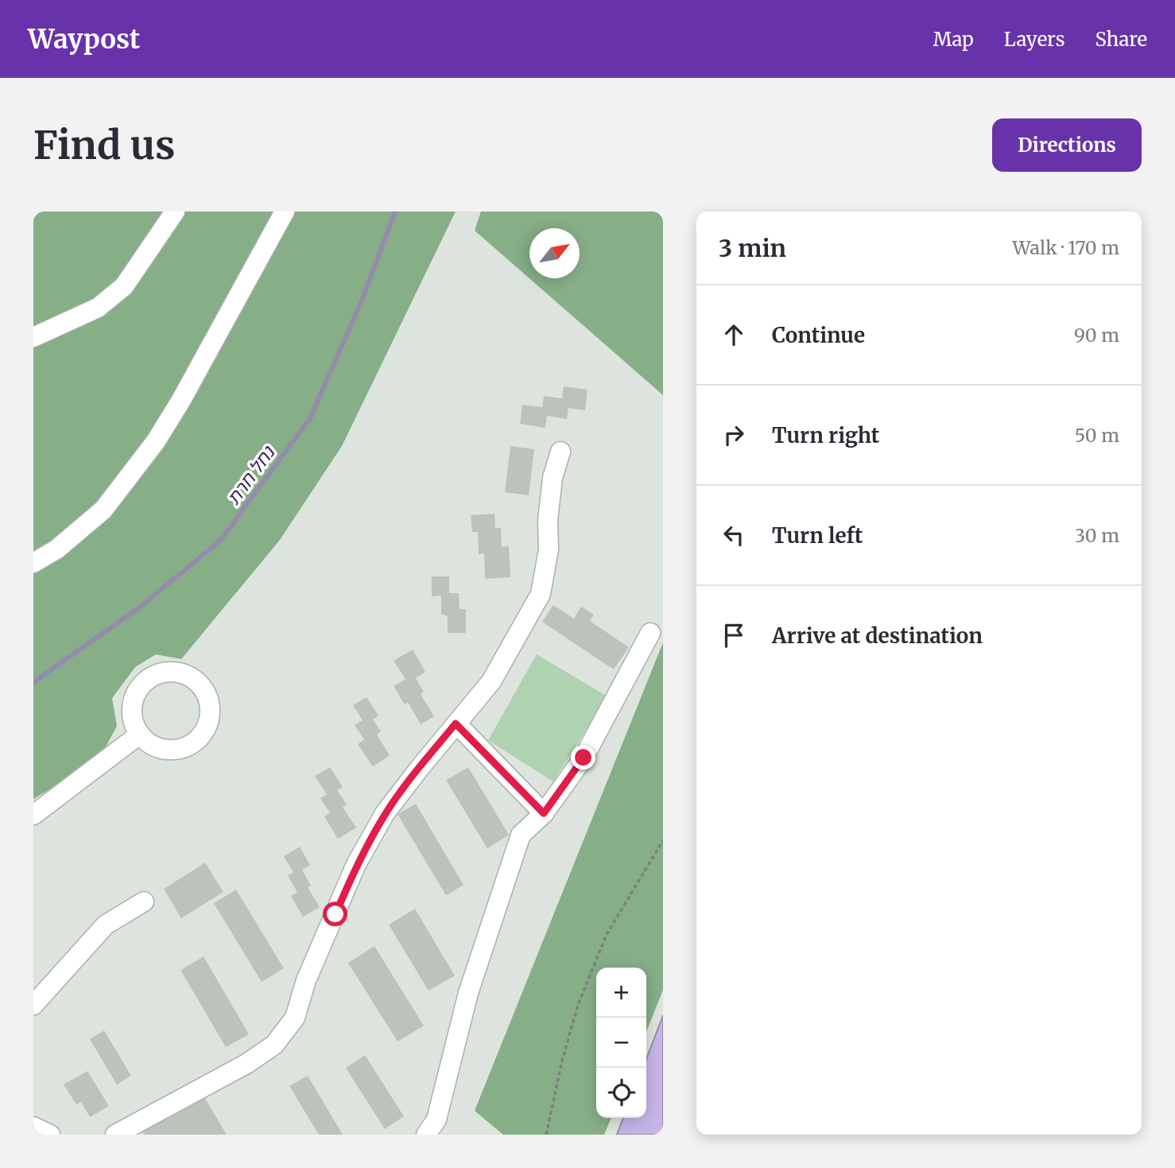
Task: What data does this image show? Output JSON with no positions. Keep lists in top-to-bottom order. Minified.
{"water":["נחל חרת"],"north":"top right","page":{"header":"Waypost","nav":["Map","Layers","Share"],"buttons":"Directions","title":"Find us","heading":["3 min","Walk · 170 m"],"list":[["Continue","90 m"],["Turn right","50 m"],["Turn left","30 m"],"Arrive at destination"],"map_buttons":["+","−"]}}
